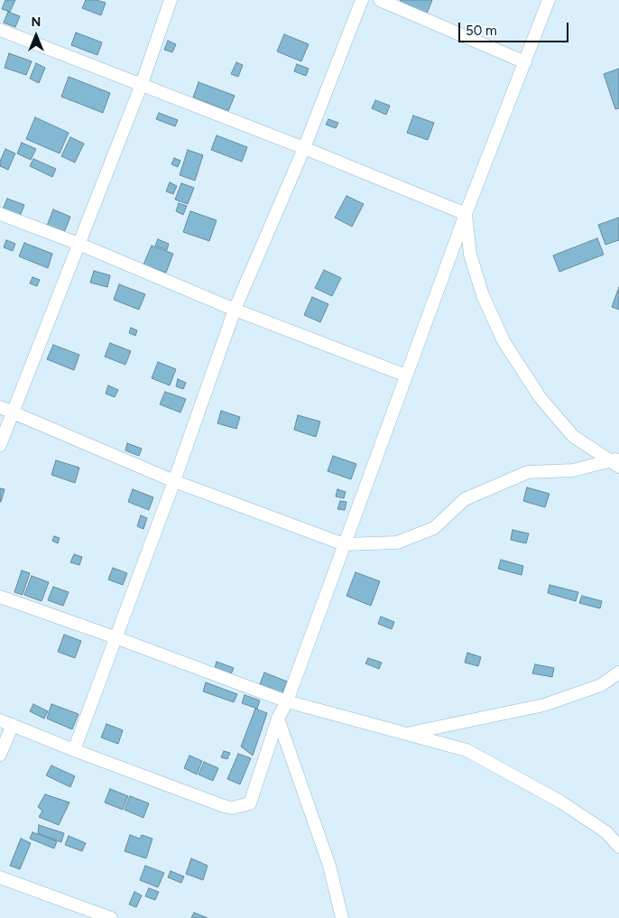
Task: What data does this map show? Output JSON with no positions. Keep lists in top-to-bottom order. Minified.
{"scale_bar":"50 m","north":"top"}
